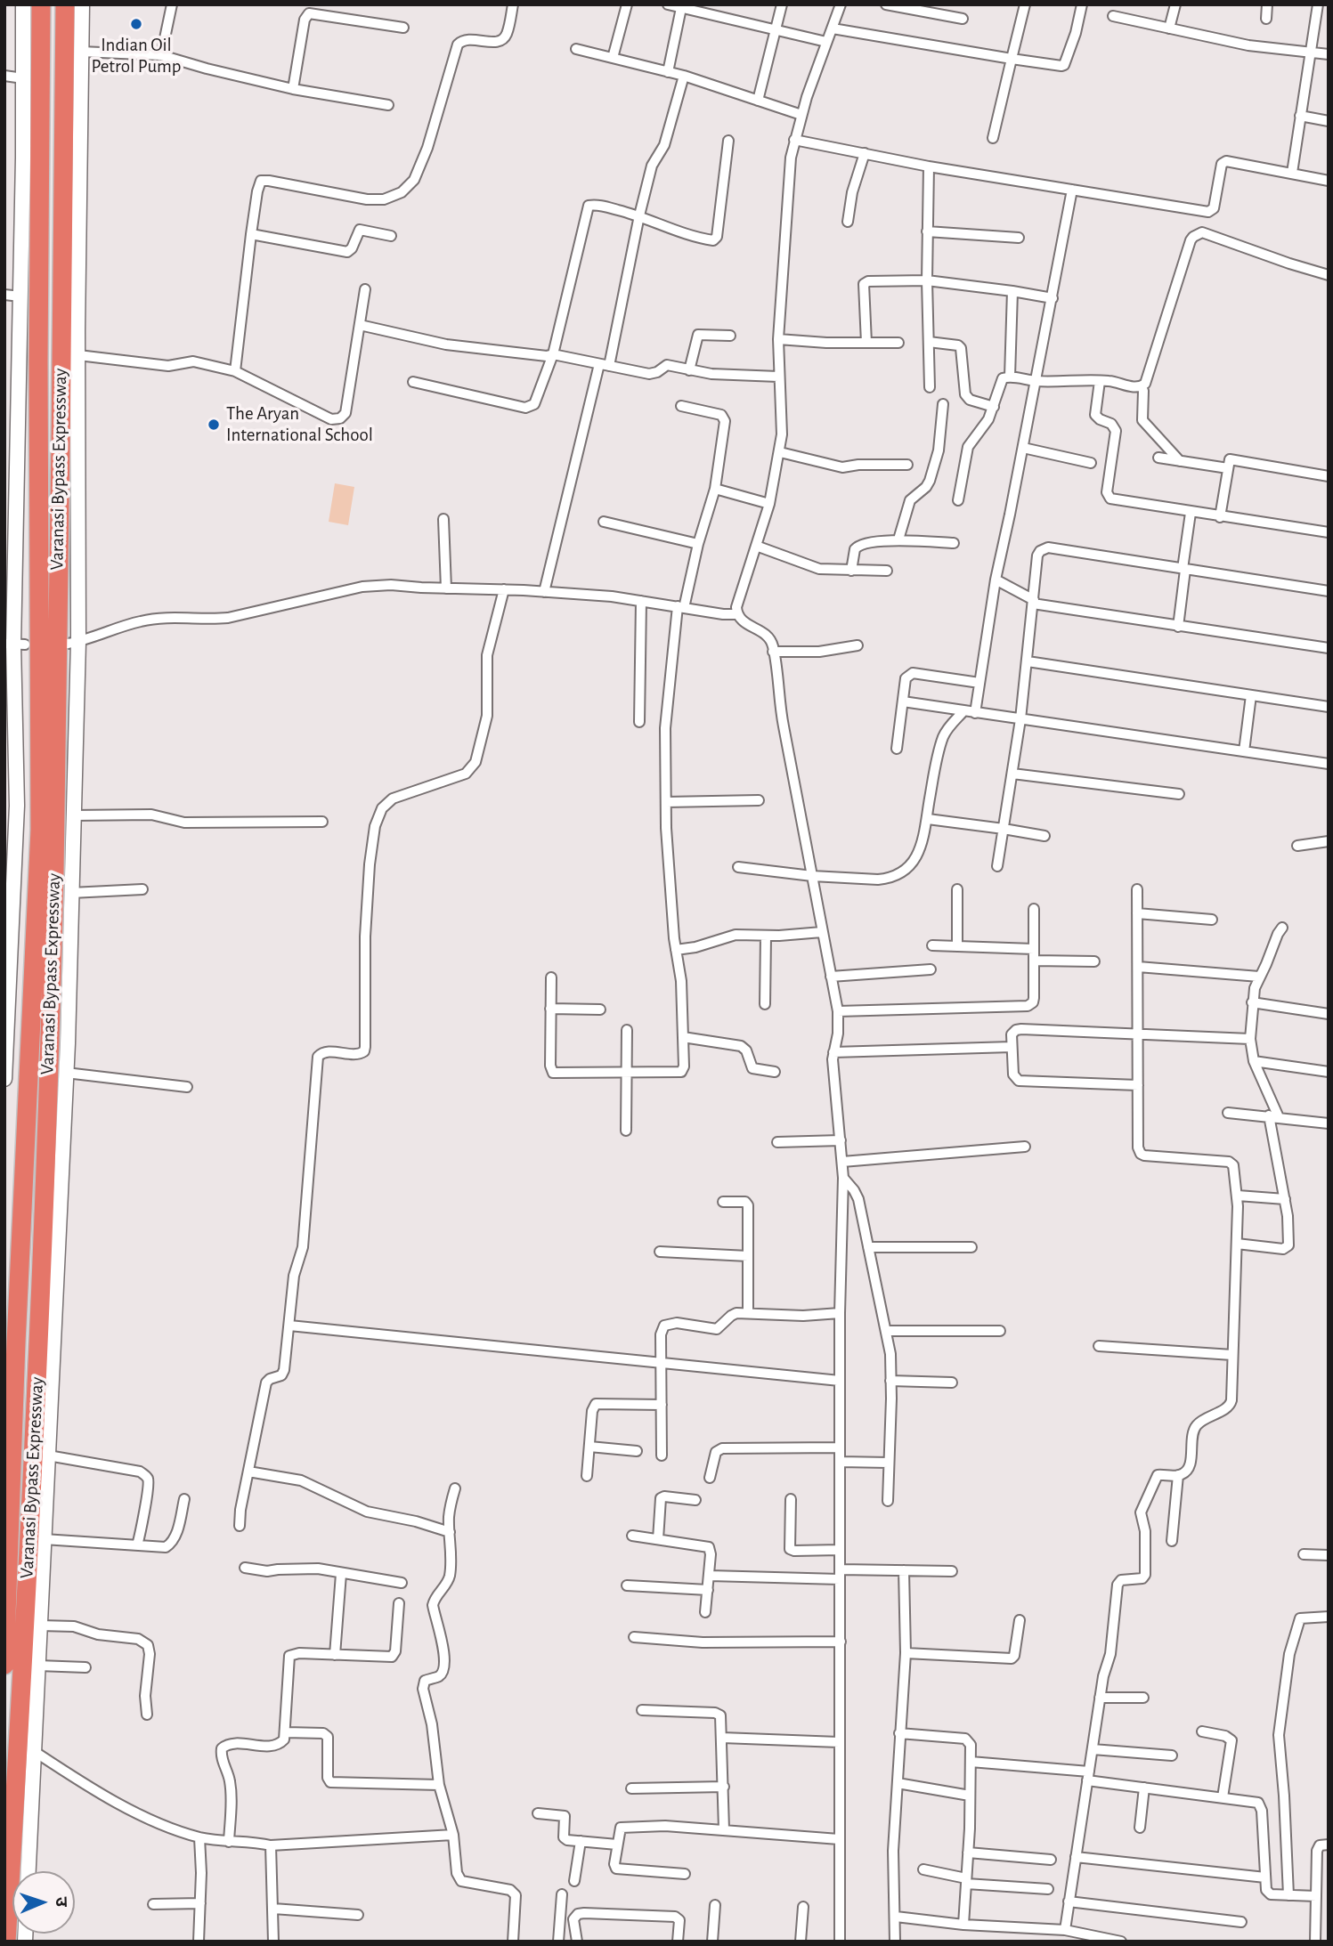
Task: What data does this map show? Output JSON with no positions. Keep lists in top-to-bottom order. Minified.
{"streets":{"highway":["Varanasi Bypass Expressway"]},"places":["Indian Oil Petrol Pump","The Aryan International School"],"north":"right"}
